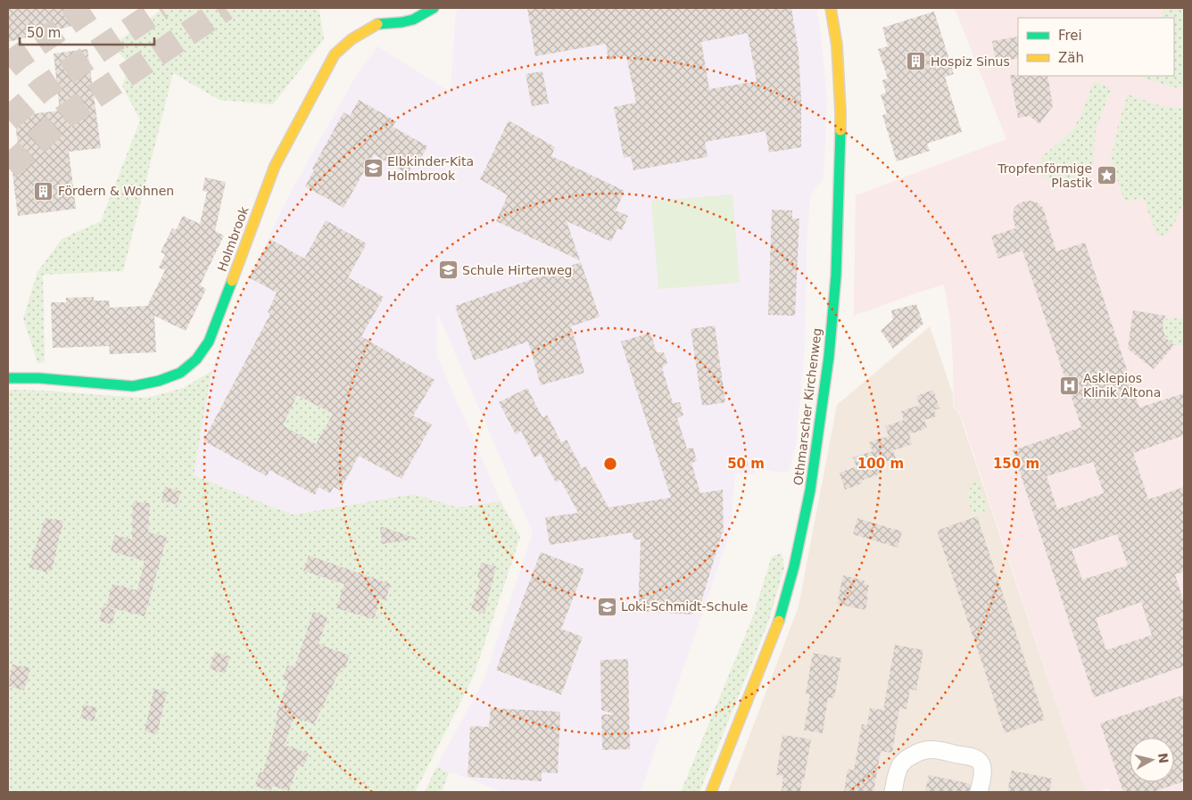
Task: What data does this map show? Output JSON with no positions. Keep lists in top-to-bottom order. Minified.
{"streets":{"street":["Holmbrook","Othmarscher Kirchenweg"]},"places":{"building":["Hospiz Sinus","Fördern & Wohnen"],"school or university":["Elbkinder-Kita Holmbrook","Schule Hirtenweg","Loki-Schmidt-Schule"],"place":["Tropfenförmige Plastik"],"hospital":["Asklepios Klinik Altona"]},"legend":["Frei","Zäh"],"scale_bar":"50 m","north":"right","rings":["50 m","100 m","150 m"]}
